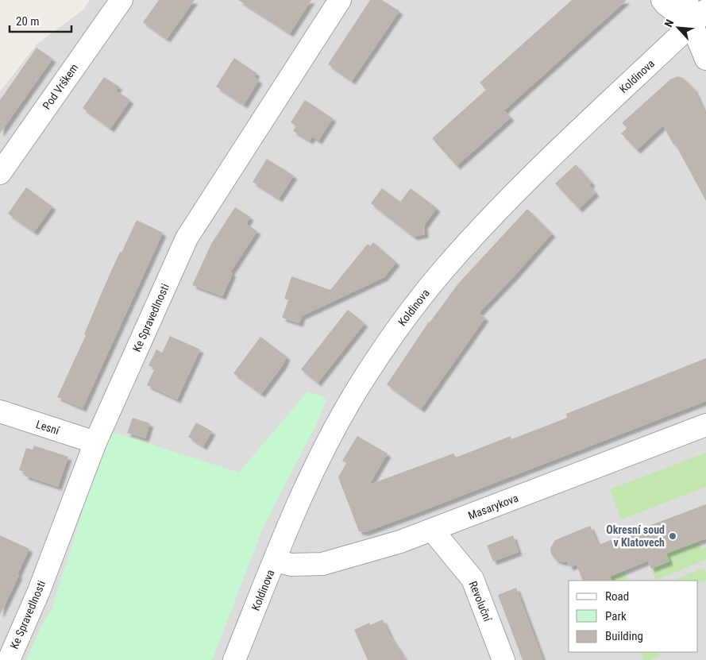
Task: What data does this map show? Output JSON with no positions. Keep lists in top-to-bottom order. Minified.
{"streets":{"street":["Koldinova","Pod Vrškem","Ke Spravedlnosti","Lesní","Masarykova","Revoluční"]},"crossings":[["Koldinova","Masarykova"],["Ke Spravedlnosti","Lesní"],["Masarykova","Revoluční"]],"places":["Okresní soud v Klatovech"],"legend":["Road","Park","Building"],"scale_bar":"20 m","north":"top left"}
